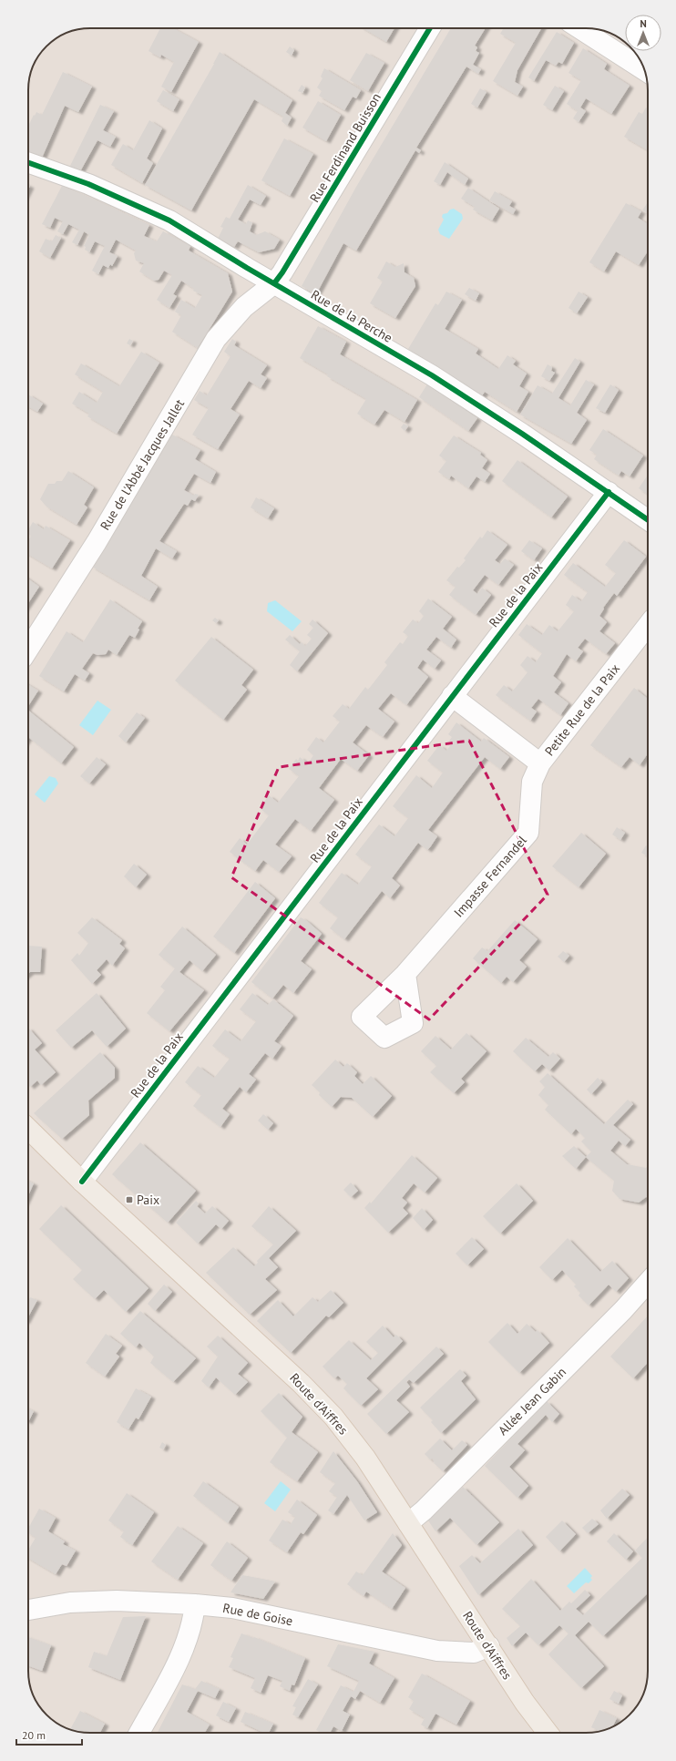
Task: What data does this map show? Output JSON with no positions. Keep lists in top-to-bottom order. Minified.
{"streets":{"main road":["Route d'Aiffres"],"street":["Rue Ferdinand Buisson","Rue de la Perche","Rue de l'Abbé Jacques Jallet","Rue de la Paix","Petite Rue de la Paix","Impasse Fernandel","Allée Jean Gabin","Rue de Goise"]},"crossings":[["Rue Ferdinand Buisson","Rue de la Perche"],["Rue Ferdinand Buisson","Rue de l'Abbé Jacques Jallet"],["Rue de la Perche","Rue de l'Abbé Jacques Jallet"],["Rue de la Perche","Rue de la Paix"],["Rue de la Paix","Petite Rue de la Paix"],["Rue de la Paix","Route d'Aiffres"],["Petite Rue de la Paix","Impasse Fernandel"],["Allée Jean Gabin","Route d'Aiffres"],["Route d'Aiffres","Rue de Goise"]],"places":{"transit":["Paix"]},"scale_bar":"20 m","north":"top"}
